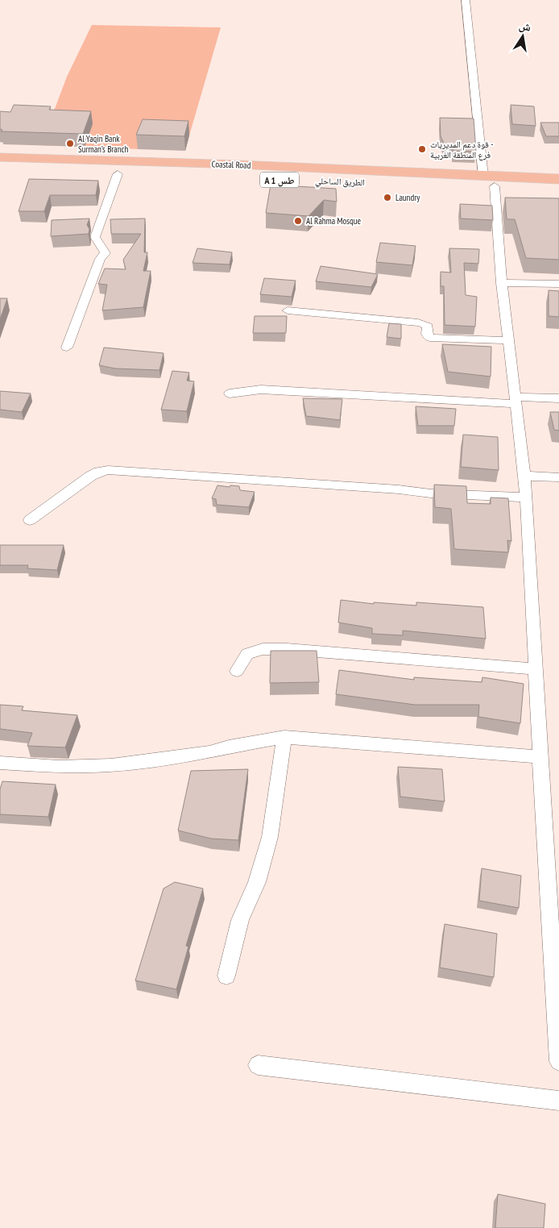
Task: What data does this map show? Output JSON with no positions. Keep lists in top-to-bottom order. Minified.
{"streets":{"highway":["Coastal Road","A 1 طس","الطريق الساحلي"]},"crossings":[["Coastal Road","الطريق الساحلي"]],"places":["Al Yaqin Bank Surman’s Branch","قوة دعم المديريات - فرع المنطقة الغربية","Laundry","Al Rahma Mosque"],"north":"top"}
